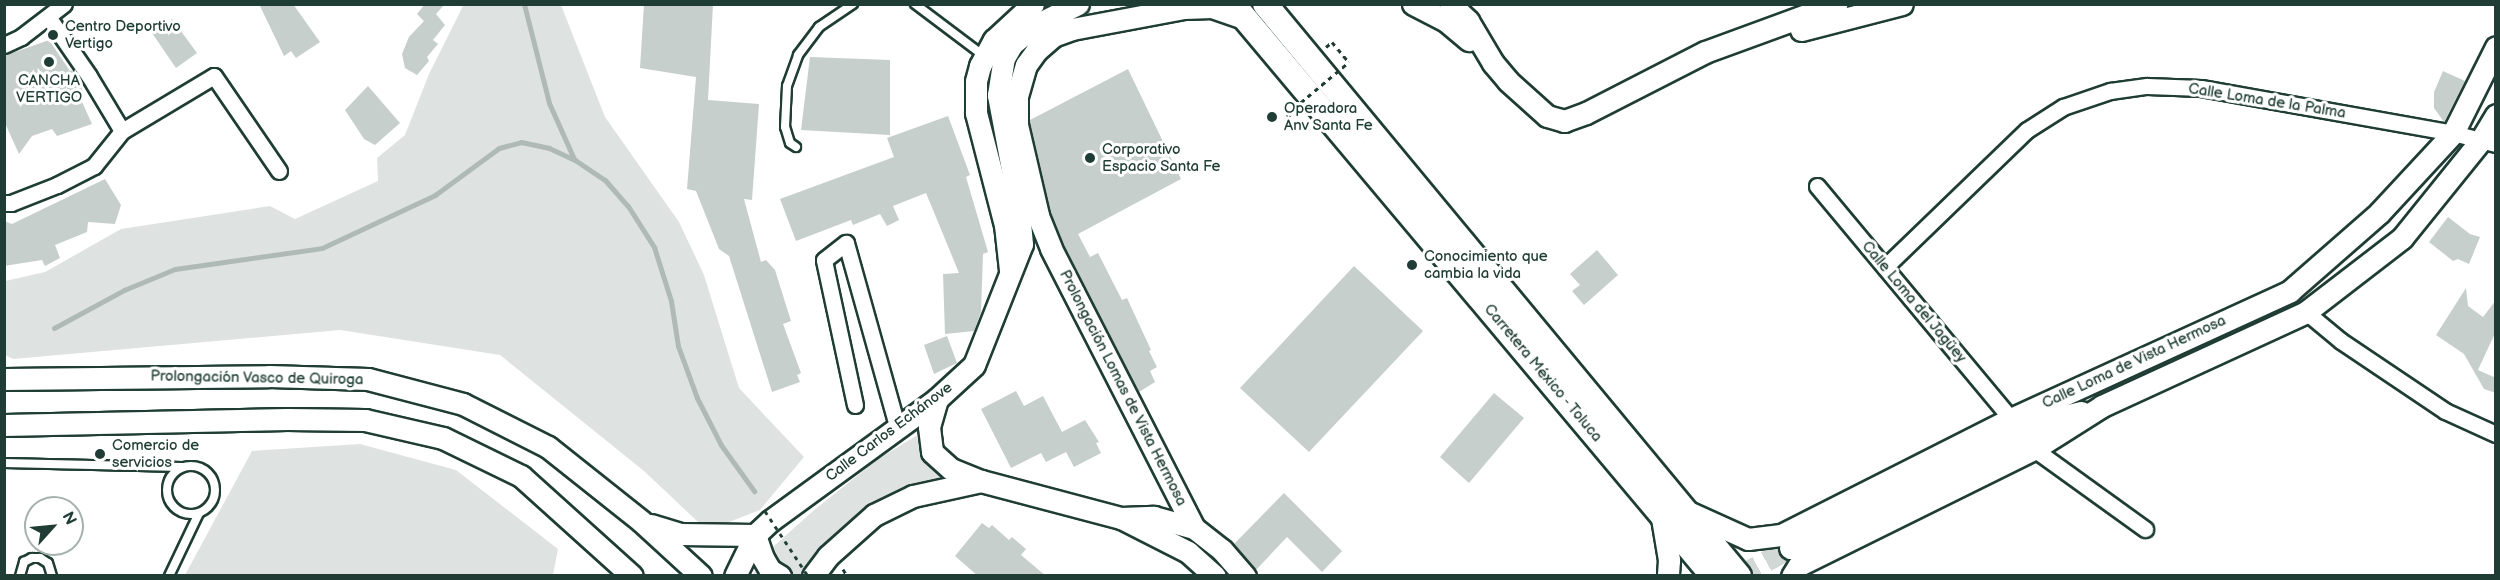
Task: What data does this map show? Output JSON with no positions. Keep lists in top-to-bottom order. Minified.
{"streets":{"main road":["Carretera México - Toluca"],"street":["Calle Loma de la Palma","Calle Loma del Jagüey","Calle Loma de Vista Hermosa","Prolongación Vasco de Quiroga","Prolongación Lomas de Vista Hermosa","Calle Carlos Echánove"]},"crossings":[["Calle Loma de la Palma","Calle Loma del Jagüey"],["Calle Loma de la Palma","Calle Loma de Vista Hermosa"],["Calle Loma del Jagüey","Calle Loma de Vista Hermosa"],["Calle Loma de Vista Hermosa","Carretera México - Toluca"]],"places":["Centro Deportivo Vertigo","CANCHA VERTIGO","Operadora Anv Santa Fe","Corporativo Espacio Santa Fe","Conocimiento que cambia la vida","Comercio de servicios"],"north":"top right"}
